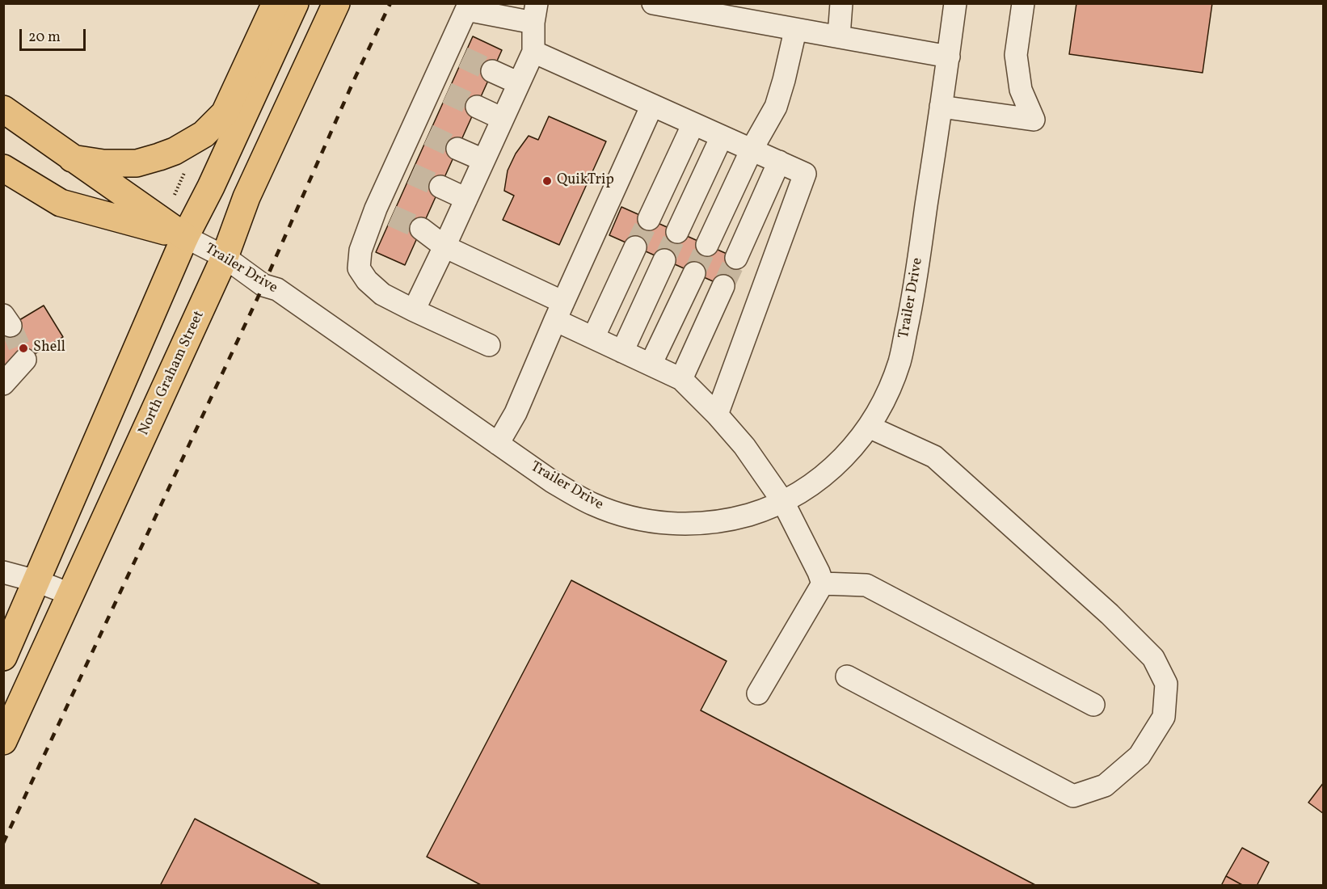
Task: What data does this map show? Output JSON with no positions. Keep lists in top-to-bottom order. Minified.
{"streets":{"main road":["North Graham Street"],"street":["Trailer Drive"]},"crossings":[["Trailer Drive","North Graham Street"]],"places":["QuikTrip","Shell"],"scale_bar":"20 m"}
